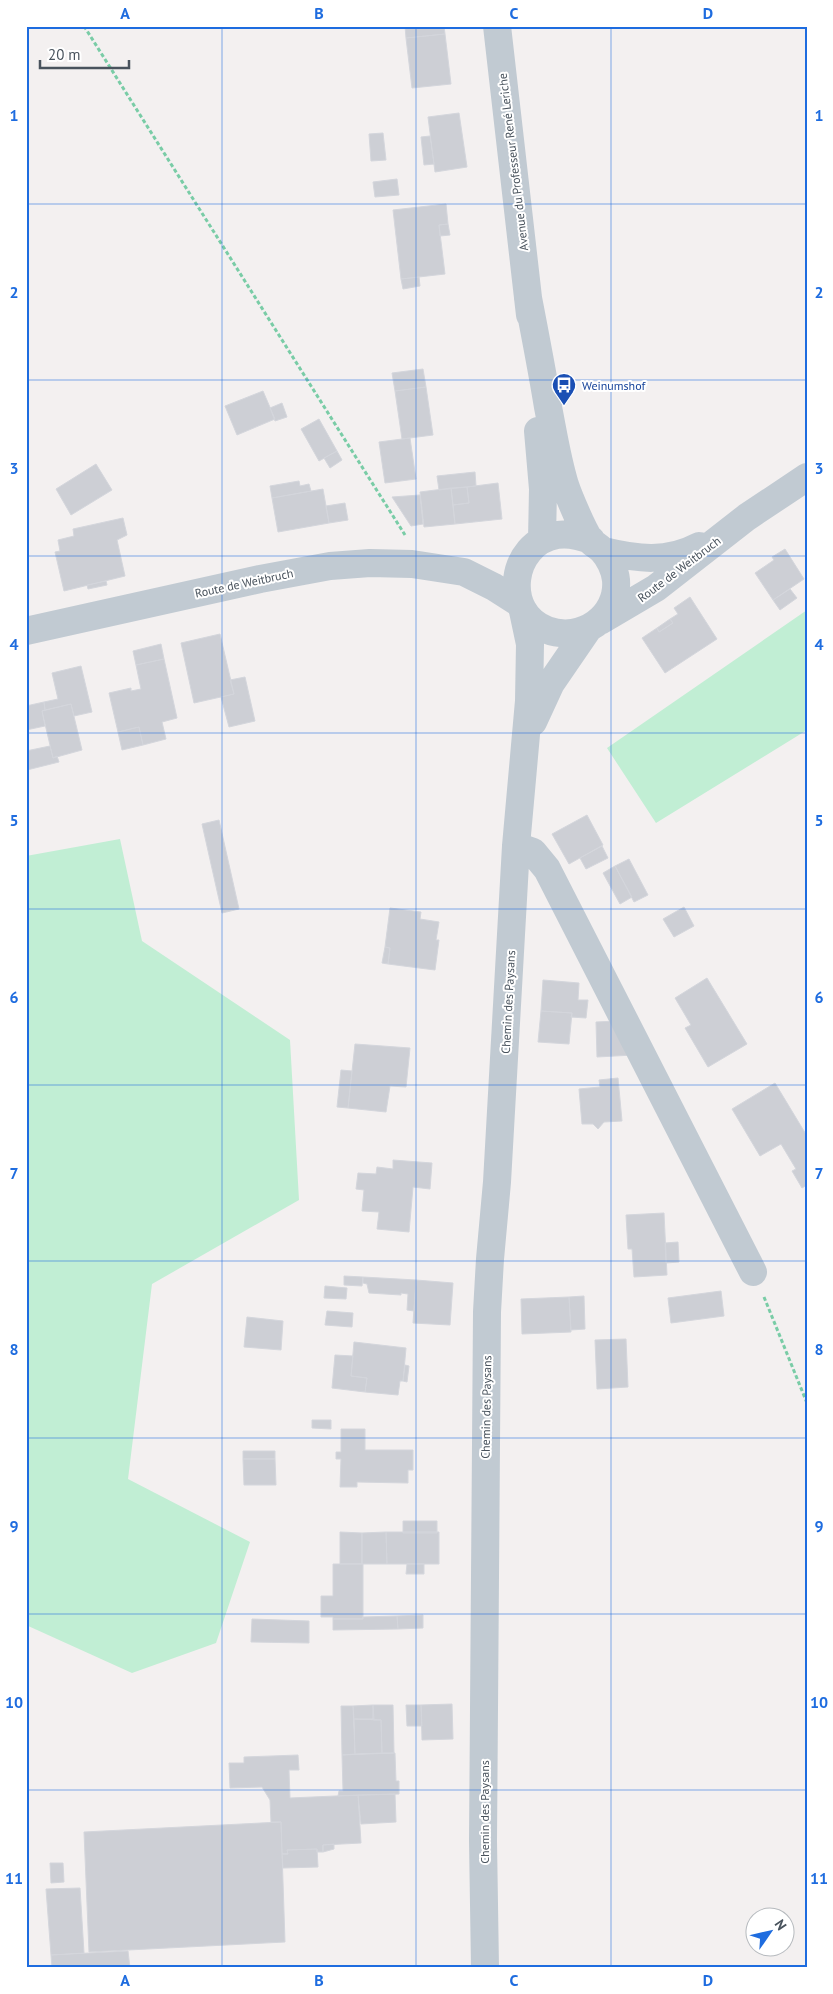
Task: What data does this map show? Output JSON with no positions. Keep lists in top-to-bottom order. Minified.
{"streets":{"street":["Avenue du Professeur René Leriche","Route de Weitbruch","Chemin des Paysans"]},"crossings":[["Avenue du Professeur René Leriche","Route de Weitbruch"],["Avenue du Professeur René Leriche","Chemin des Paysans"],["Route de Weitbruch","Chemin des Paysans"]],"places":{"bus stop":["Weinumshof"]},"scale_bar":"20 m","north":"top right","grid":{"columns":["A","B","C","D"],"rows":["1","2","3","4","5","6","7","8","9","10","11"]}}
